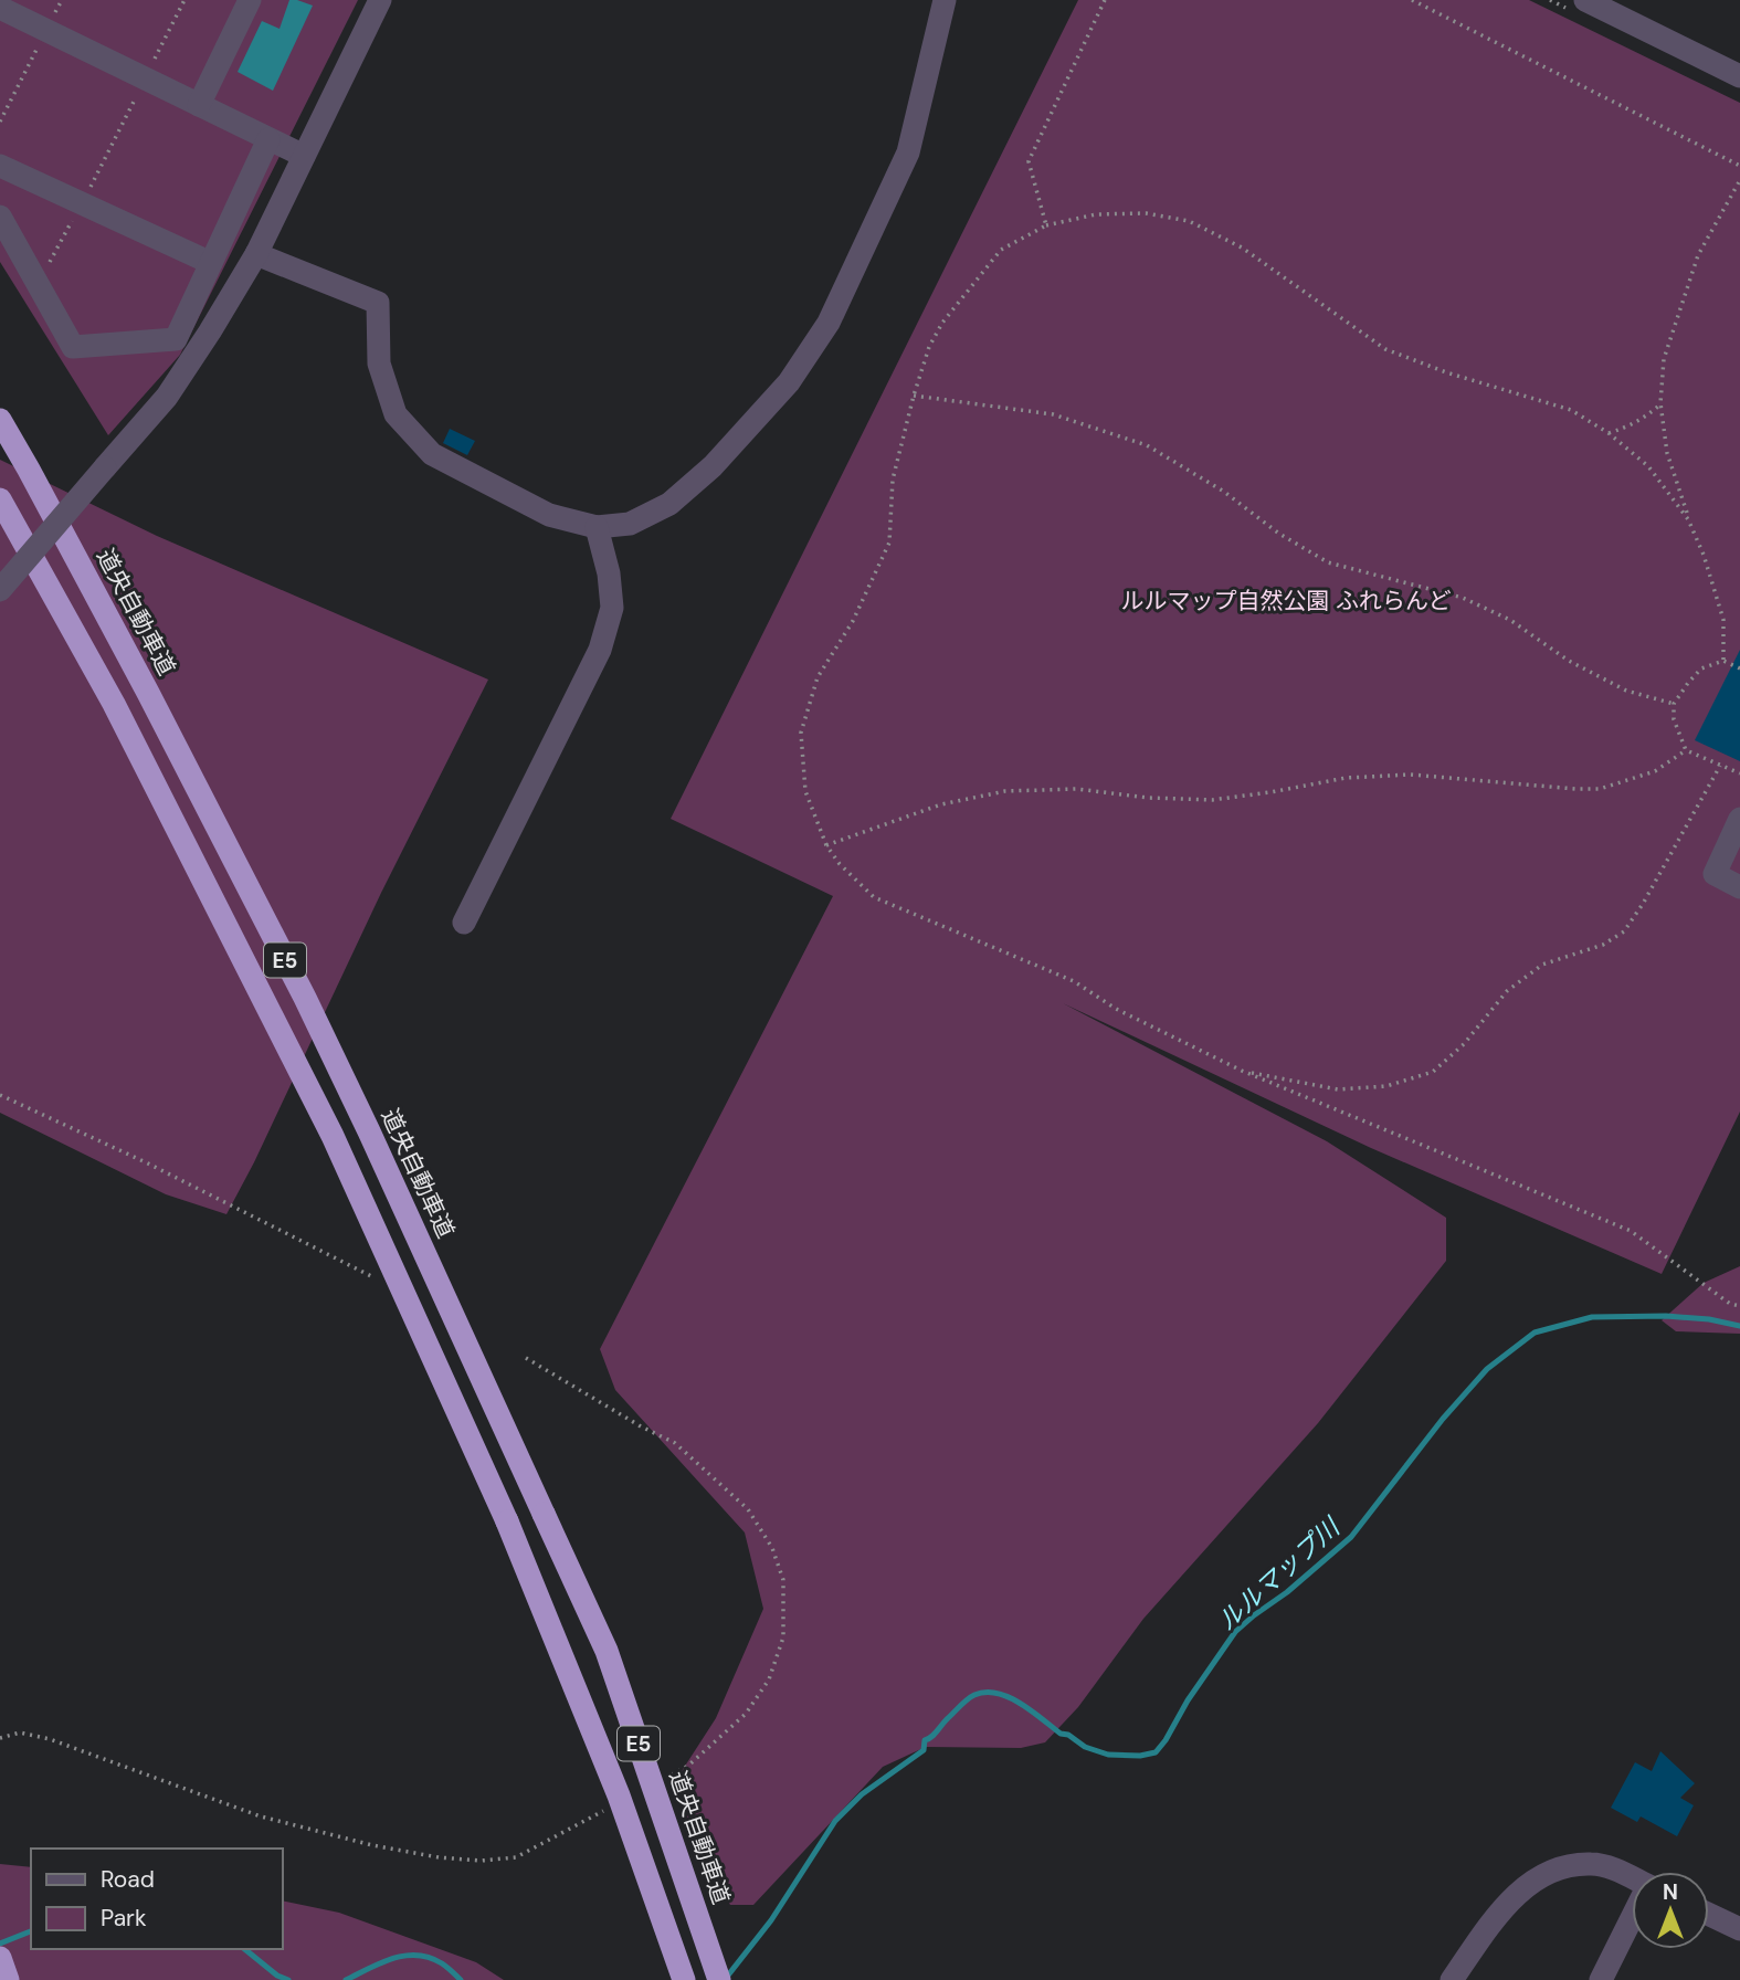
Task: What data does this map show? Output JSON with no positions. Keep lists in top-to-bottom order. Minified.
{"streets":{"highway":["道央自動車道","E5"]},"water":["ルルマップ川"],"parks":["ルルマップ自然公園 ふれらんど"],"legend":["Road","Park"],"north":"top"}
